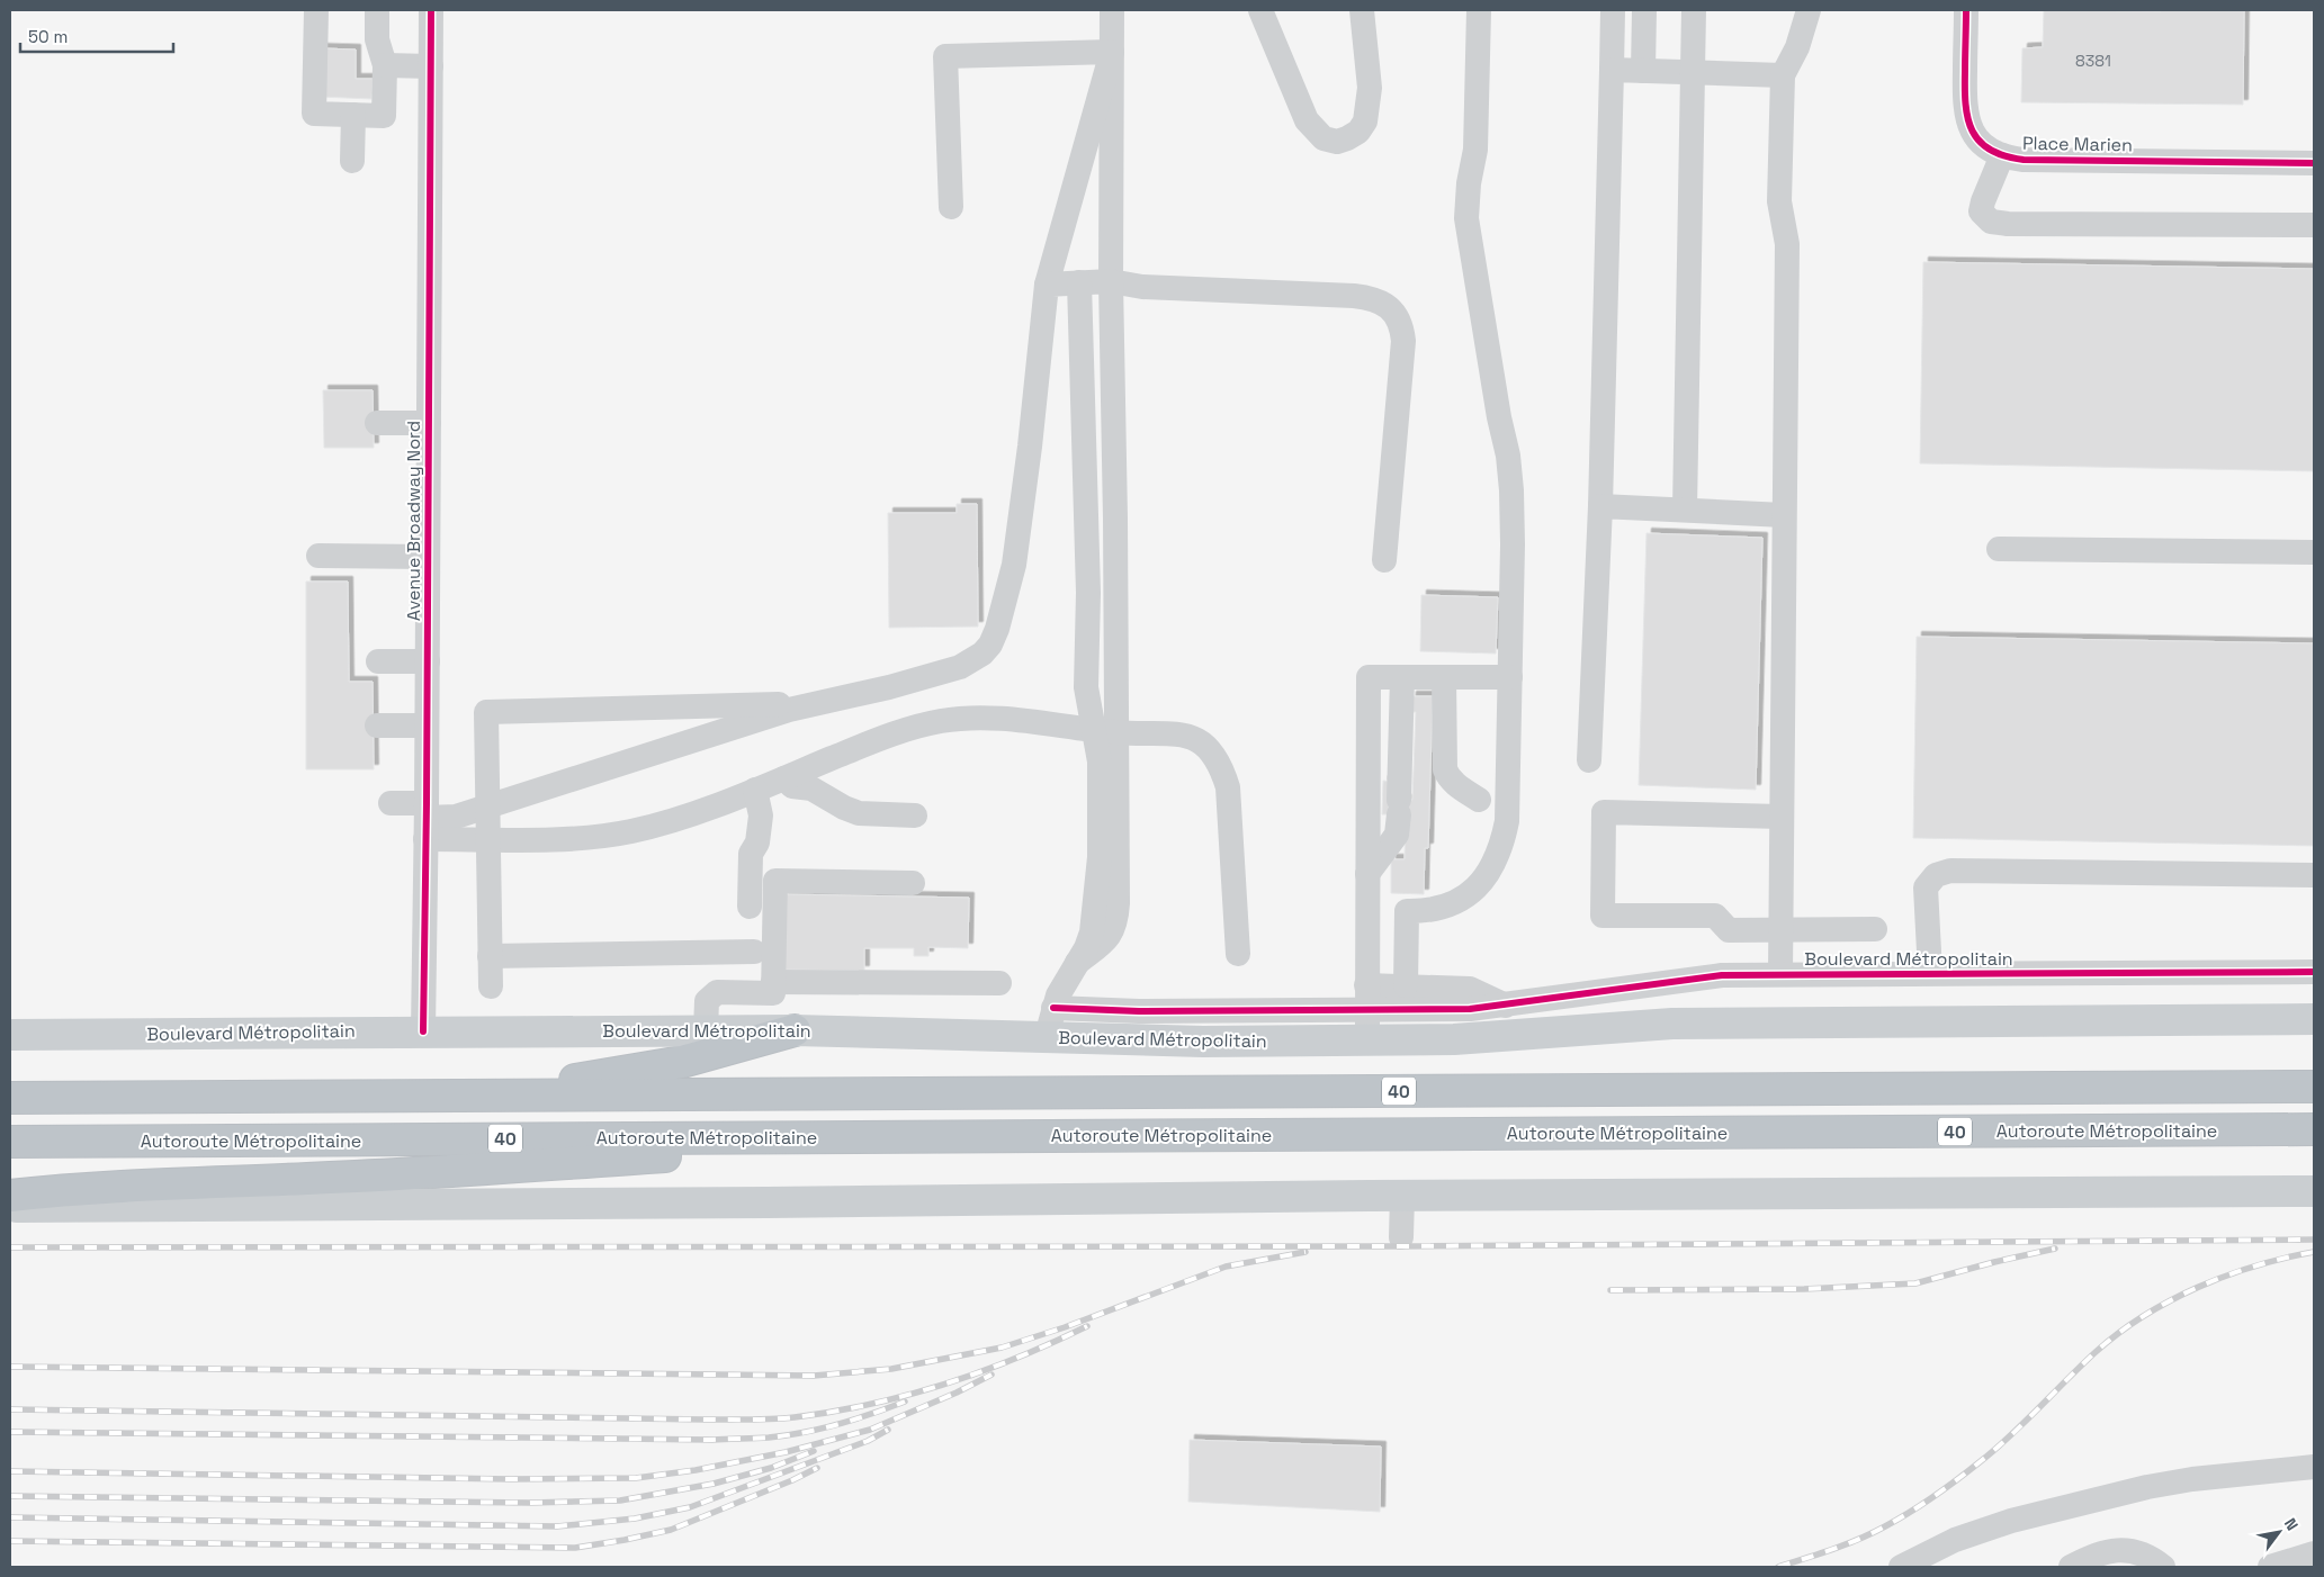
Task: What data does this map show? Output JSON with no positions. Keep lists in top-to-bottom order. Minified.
{"streets":{"highway":["40","Autoroute Métropolitaine"],"main road":["Boulevard Métropolitain"],"street":["Place Marien","Avenue Broadway Nord"]},"crossings":[["Avenue Broadway Nord","Boulevard Métropolitain"]],"house_numbers":["8381"],"scale_bar":"50 m","north":"top right"}
